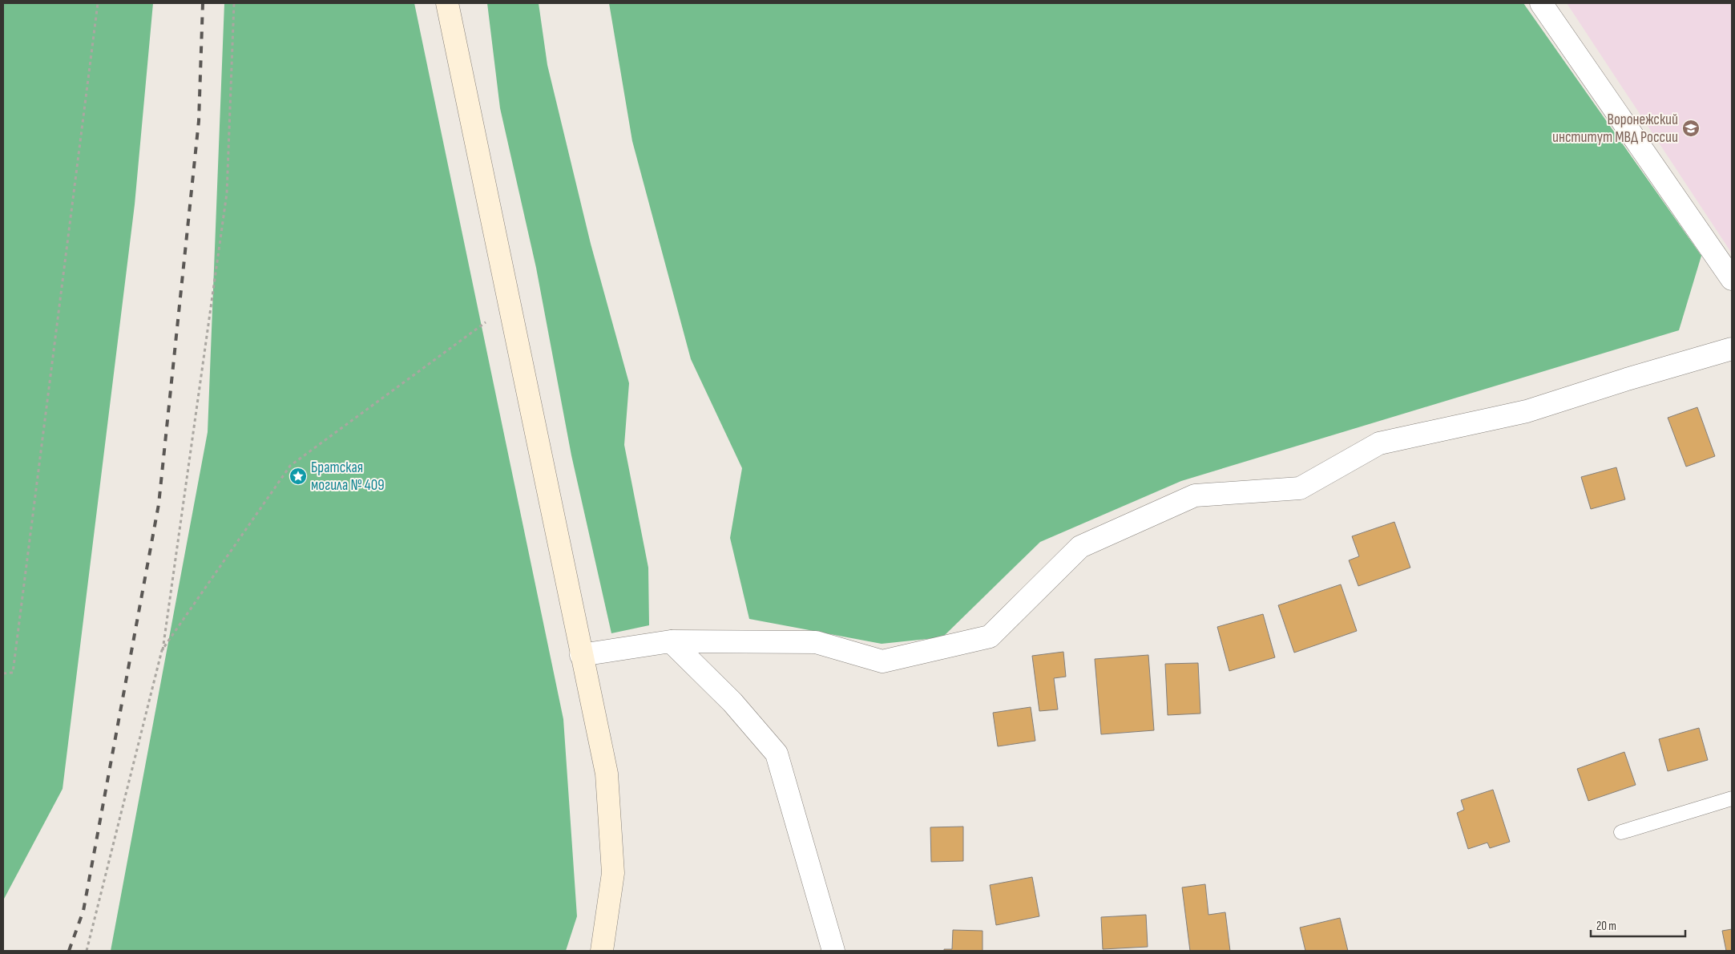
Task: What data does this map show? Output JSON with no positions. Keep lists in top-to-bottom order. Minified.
{"places":{"school or university":["Воронежский институт МВД России"],"place":["Братская могила № 409"]},"scale_bar":"20 m"}
